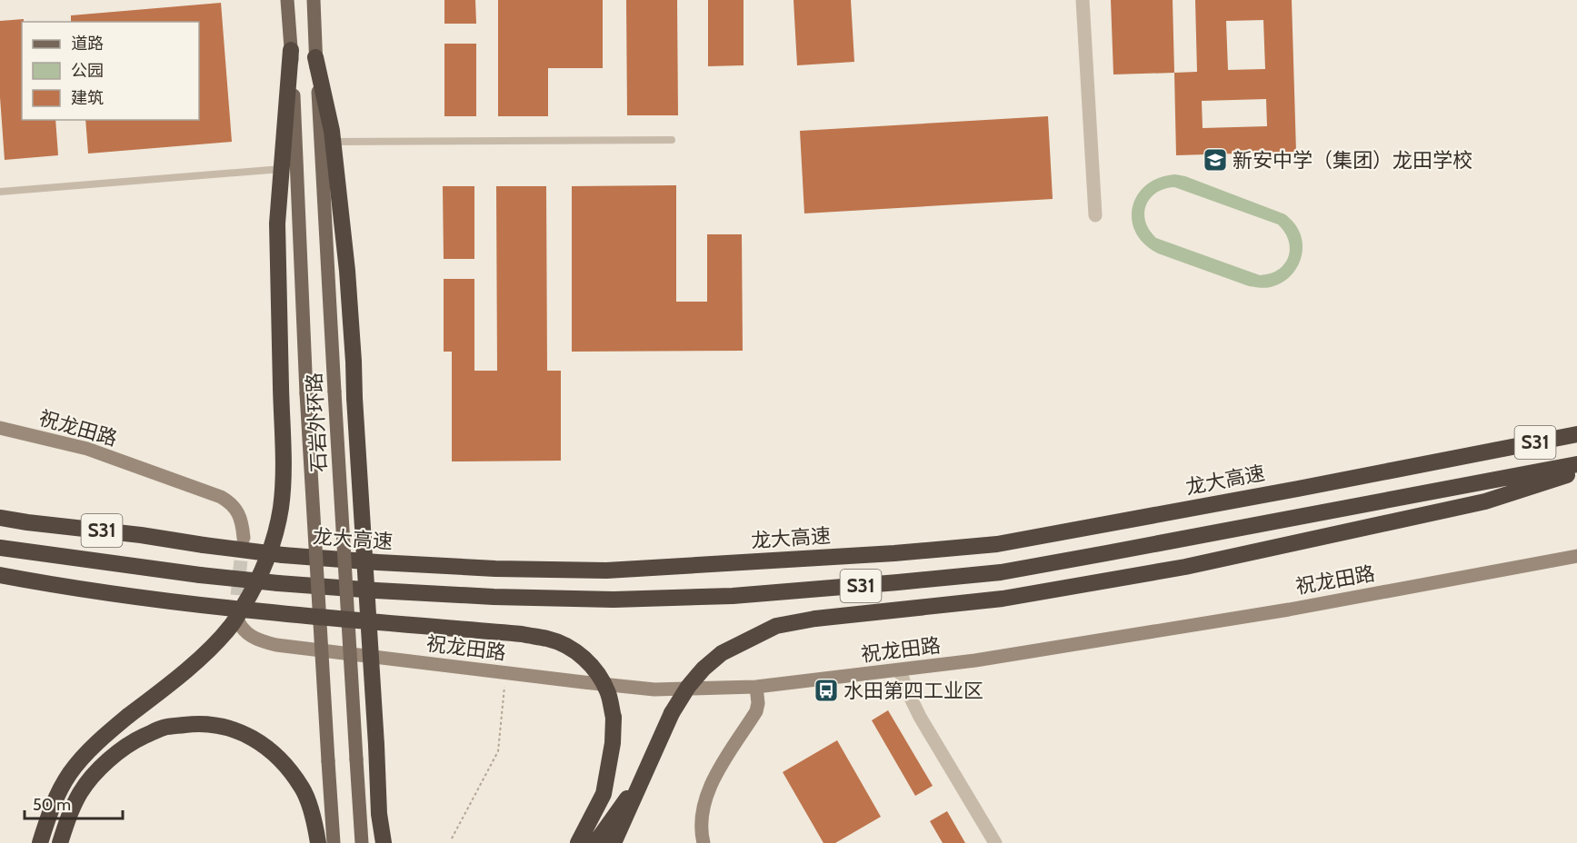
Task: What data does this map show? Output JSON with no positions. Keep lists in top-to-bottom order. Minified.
{"streets":{"highway":["S31","龙大高速"],"main road":["石岩外环路"],"street":["祝龙田路"]},"places":{"school or university":["新安中学（集团）龙田学校"],"bus stop":["水田第四工业区"]},"legend":["道路","公园","建筑"],"scale_bar":"50 m"}
